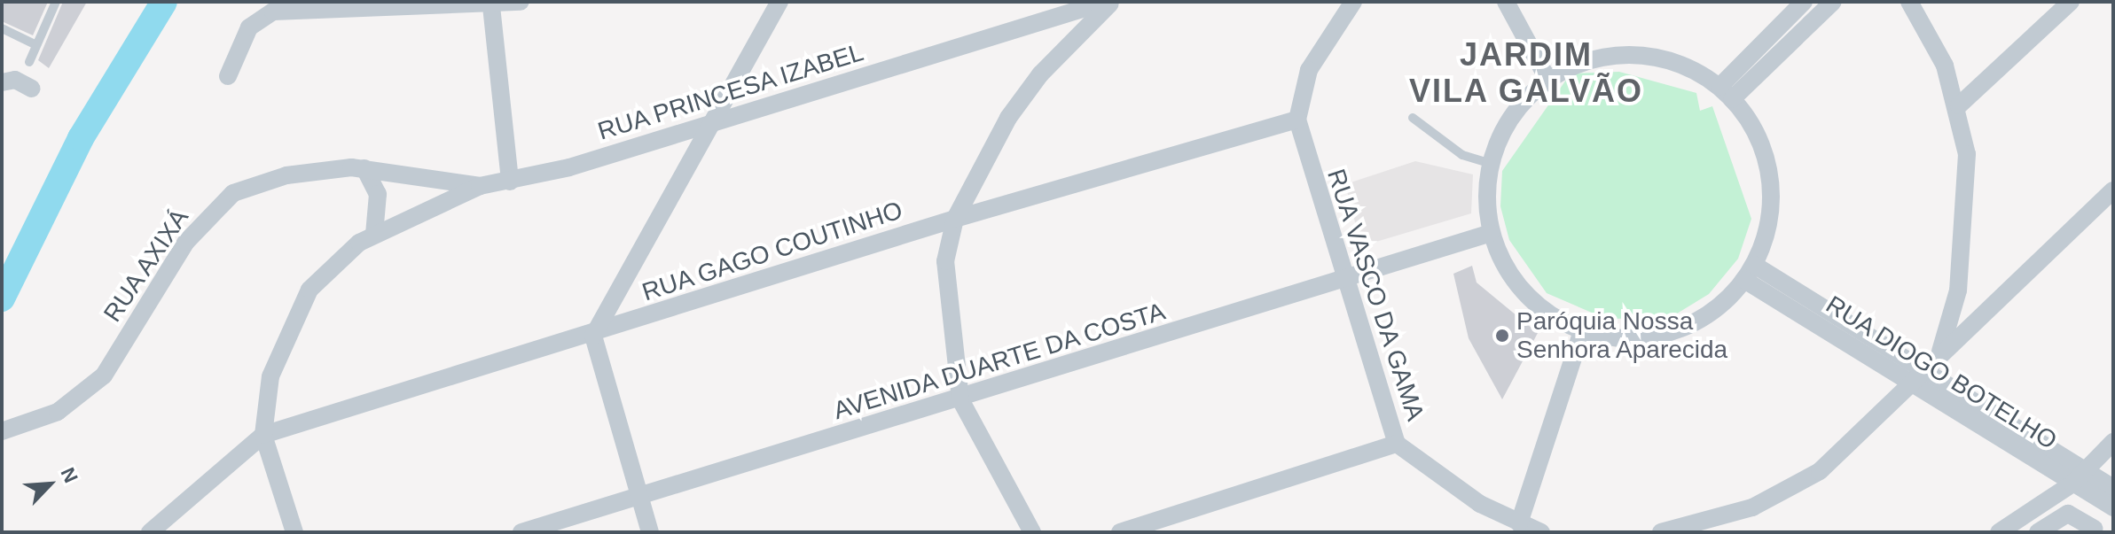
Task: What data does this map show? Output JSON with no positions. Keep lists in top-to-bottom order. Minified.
{"streets":{"street":["RUA PRINCESA IZABEL","RUA GAGO COUTINHO","RUA AXIXÁ","RUA VASCO DA GAMA","AVENIDA DUARTE DA COSTA","RUA DIOGO BOTELHO"]},"crossings":[["RUA PRINCESA IZABEL","RUA GAGO COUTINHO"],["RUA PRINCESA IZABEL","RUA AXIXÁ"],["RUA GAGO COUTINHO","RUA VASCO DA GAMA"],["RUA VASCO DA GAMA","AVENIDA DUARTE DA COSTA"]],"districts":["JARDIM VILA GALVÃO"],"places":["Paróquia Nossa Senhora Aparecida"],"north":"top right"}
